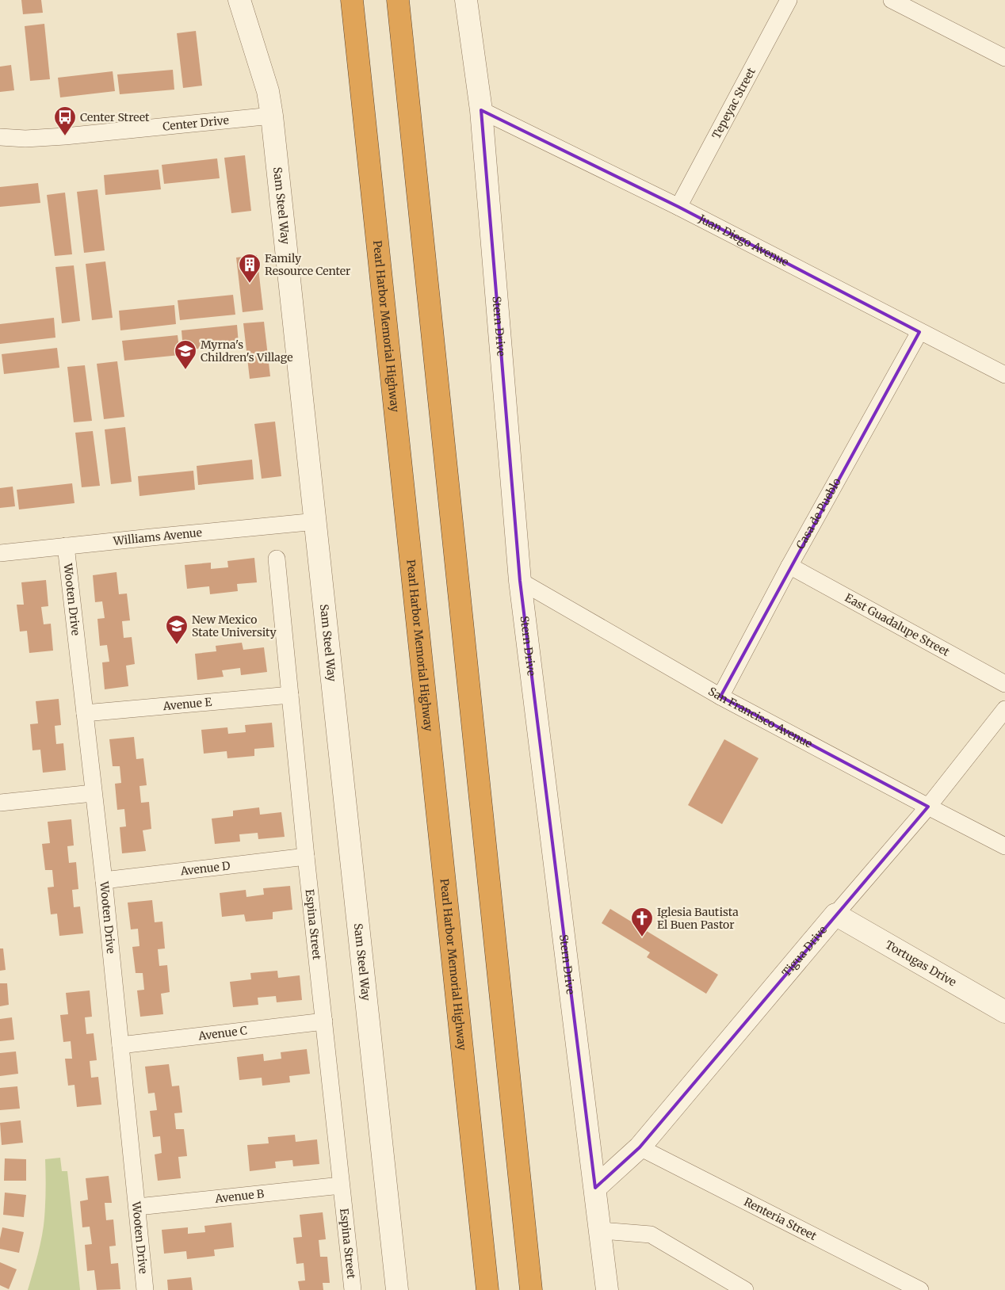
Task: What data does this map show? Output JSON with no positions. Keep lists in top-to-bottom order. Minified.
{"streets":{"highway":["Pearl Harbor Memorial Highway"],"street":["Tepeyac Street","Center Drive","Sam Steel Way","Juan Diego Avenue","Stern Drive","Casa de Pueblo","Williams Avenue","Wooten Drive","East Guadalupe Street","Avenue E","San Francisco Avenue","Avenue D","Espina Street","Tigua Drive","Tortugas Drive","Avenue C","Avenue B","Renteria Street"]},"crossings":[["Tepeyac Street","Juan Diego Avenue"],["Center Drive","Sam Steel Way"],["Sam Steel Way","Williams Avenue"],["Juan Diego Avenue","Stern Drive"],["Juan Diego Avenue","Casa de Pueblo"],["Stern Drive","San Francisco Avenue"],["Stern Drive","Tigua Drive"],["Casa de Pueblo","East Guadalupe Street"],["Casa de Pueblo","San Francisco Avenue"],["Williams Avenue","Wooten Drive"],["Wooten Drive","Avenue E"],["Wooten Drive","Avenue D"],["Wooten Drive","Avenue C"],["Wooten Drive","Avenue B"],["Avenue E","Espina Street"],["San Francisco Avenue","Tigua Drive"],["Avenue D","Espina Street"],["Espina Street","Avenue C"],["Espina Street","Avenue B"],["Tigua Drive","Tortugas Drive"],["Tigua Drive","Renteria Street"]],"places":{"bus stop":["Center Street"],"building":["Family Resource Center"],"school or university":["Myrna's Children's Village","New Mexico State University"],"church":["Iglesia Bautista El Buen Pastor"]}}
